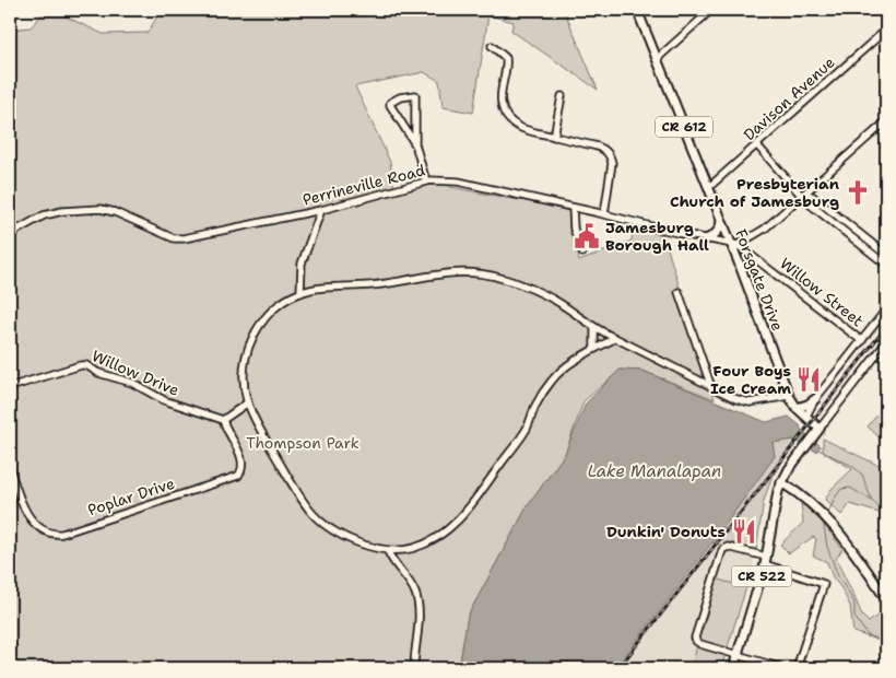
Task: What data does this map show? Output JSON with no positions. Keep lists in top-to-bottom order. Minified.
{"streets":{"main road":["CR 612","Forsgate Drive","CR 522"],"street":["Davison Avenue","Perrineville Road","Willow Street","Willow Drive","Poplar Drive"]},"crossings":[["Davison Avenue","Forsgate Drive"],["Perrineville Road","Forsgate Drive"],["Perrineville Road","Willow Street"],["Forsgate Drive","Willow Street"],["Forsgate Drive","CR 522"],["Willow Drive","Poplar Drive"]],"water":["Lake Manalapan"],"parks":["Thompson Park"],"places":{"church":["Presbyterian Church of Jamesburg"],"public building":["Jamesburg Borough Hall"],"restaurant":["Four Boys Ice Cream","Dunkin' Donuts"]}}
